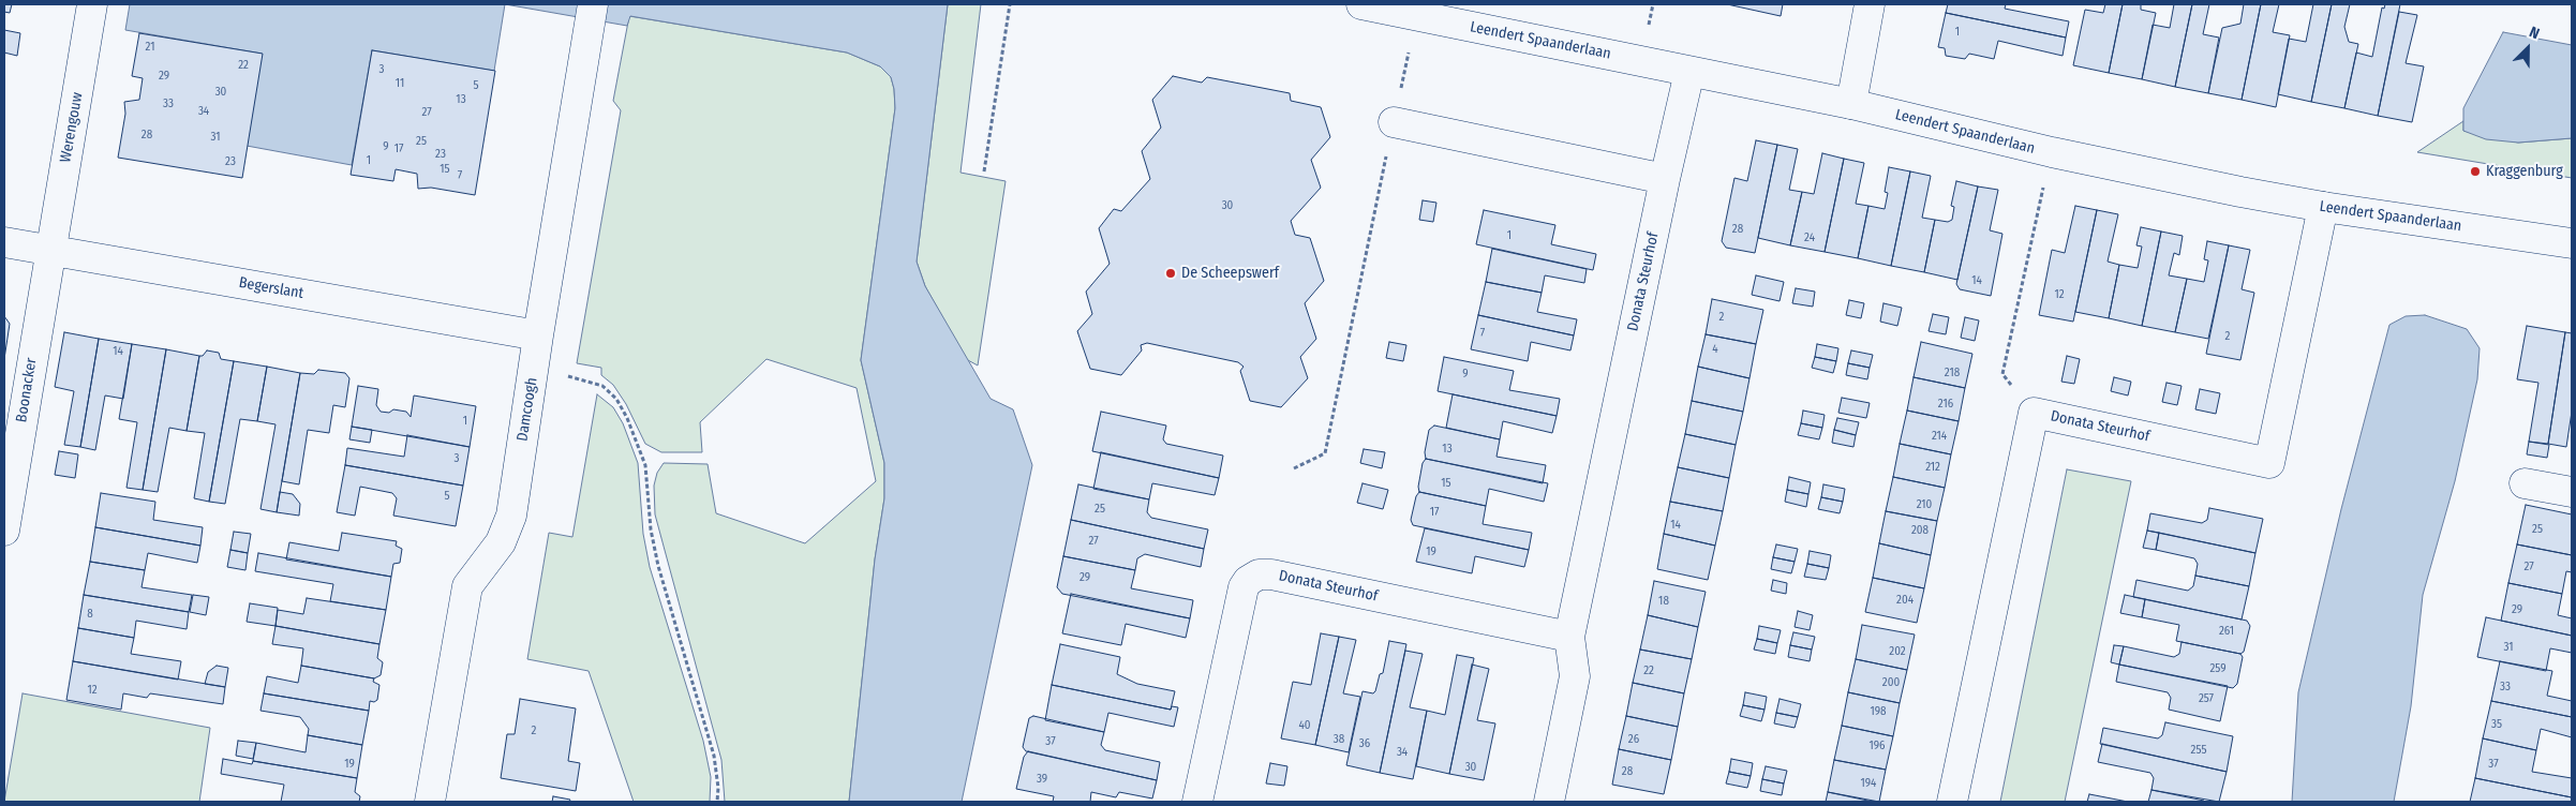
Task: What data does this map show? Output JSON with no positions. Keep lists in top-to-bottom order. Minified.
{"streets":{"street":["Leendert Spaanderlaan","Werengouw","Donata Steurhof","Begerslant","Boonacker","Damcoogh"]},"crossings":[["Leendert Spaanderlaan","Donata Steurhof"],["Werengouw","Begerslant"],["Werengouw","Boonacker"],["Begerslant","Boonacker"],["Begerslant","Damcoogh"]],"places":["Kraggenburg","De Scheepswerf"],"house_numbers":["1","21","22","3","29","11","5","30","13","33","34","27","28","31","25","9","17","23","1","23","15","7","30","28","1","24","14","12","2","7","2","4","14","218","9","216","1","214","13","3","212","15","5","210","25","17","14","25","208","27","19","27","29","204","18","29","8","261","31","202","259","22","200","33","12","257","198","35","40","2","38","26","37","36","196","255","34","19","37","30","28","39","194"],"north":"top right"}
